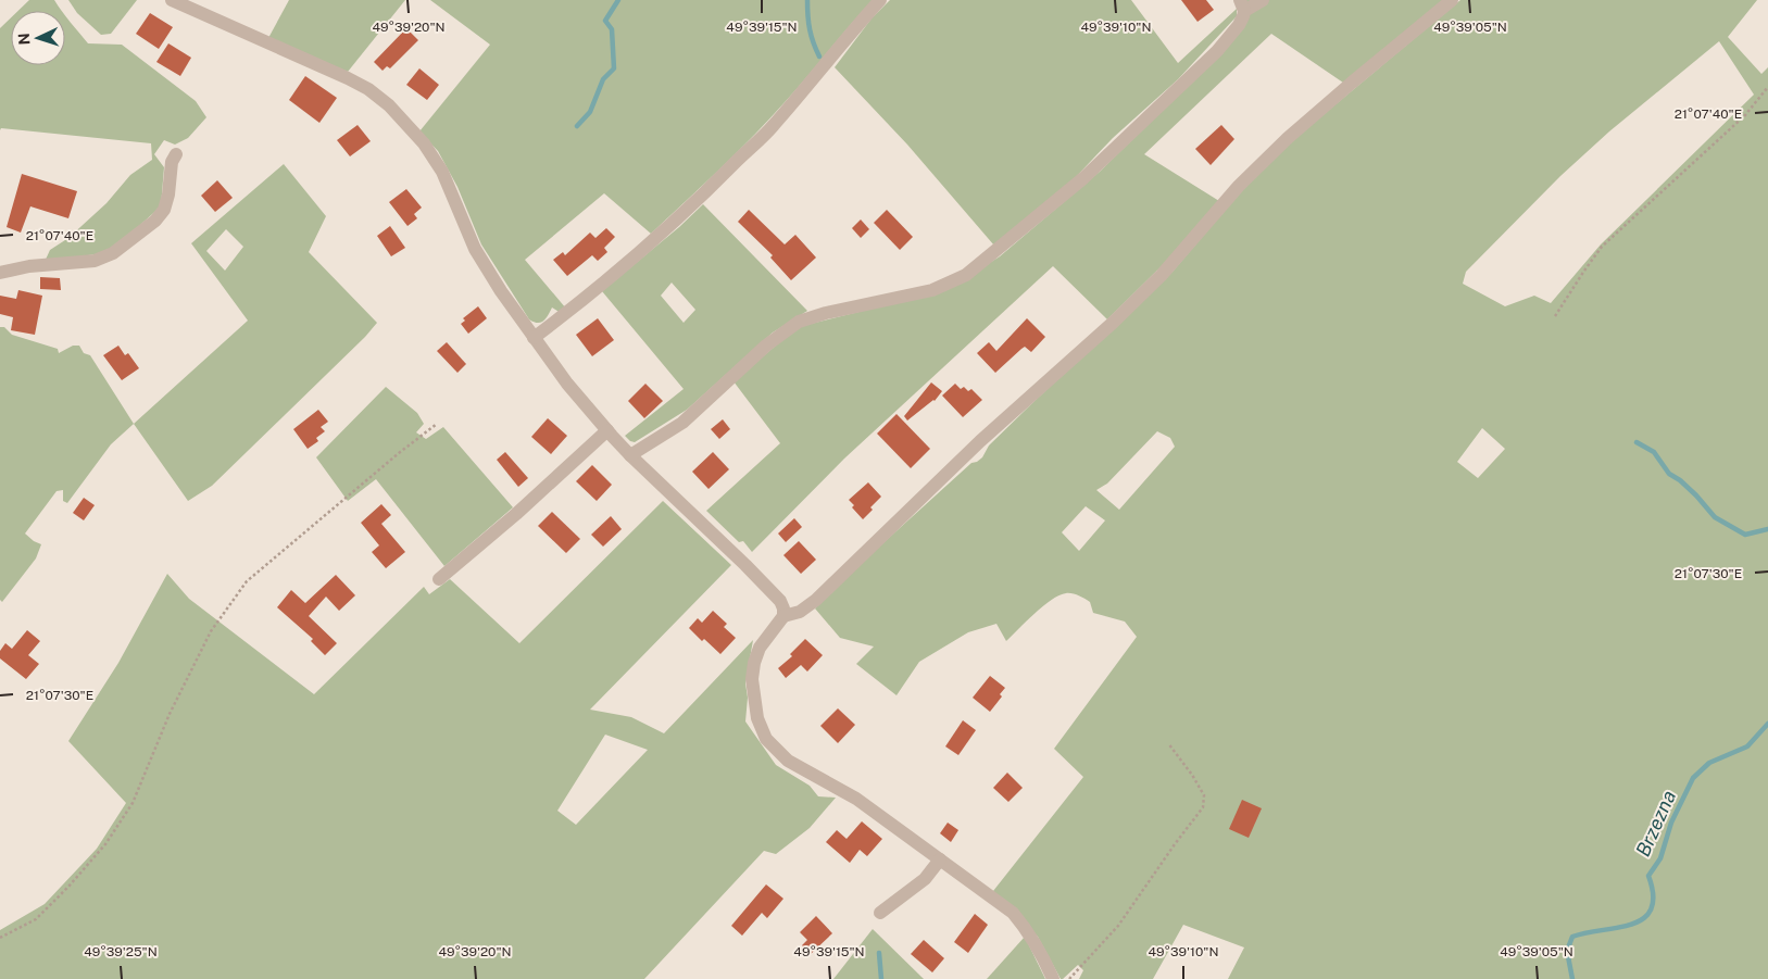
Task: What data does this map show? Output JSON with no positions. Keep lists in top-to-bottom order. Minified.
{"water":["Brzezna"],"north":"left","coordinates":["49°39'20\"N","49°39'15\"N","49°39'10\"N","49°39'05\"N","21°07'40\"E","21°07'30\"E","49°39'25\"N"]}
